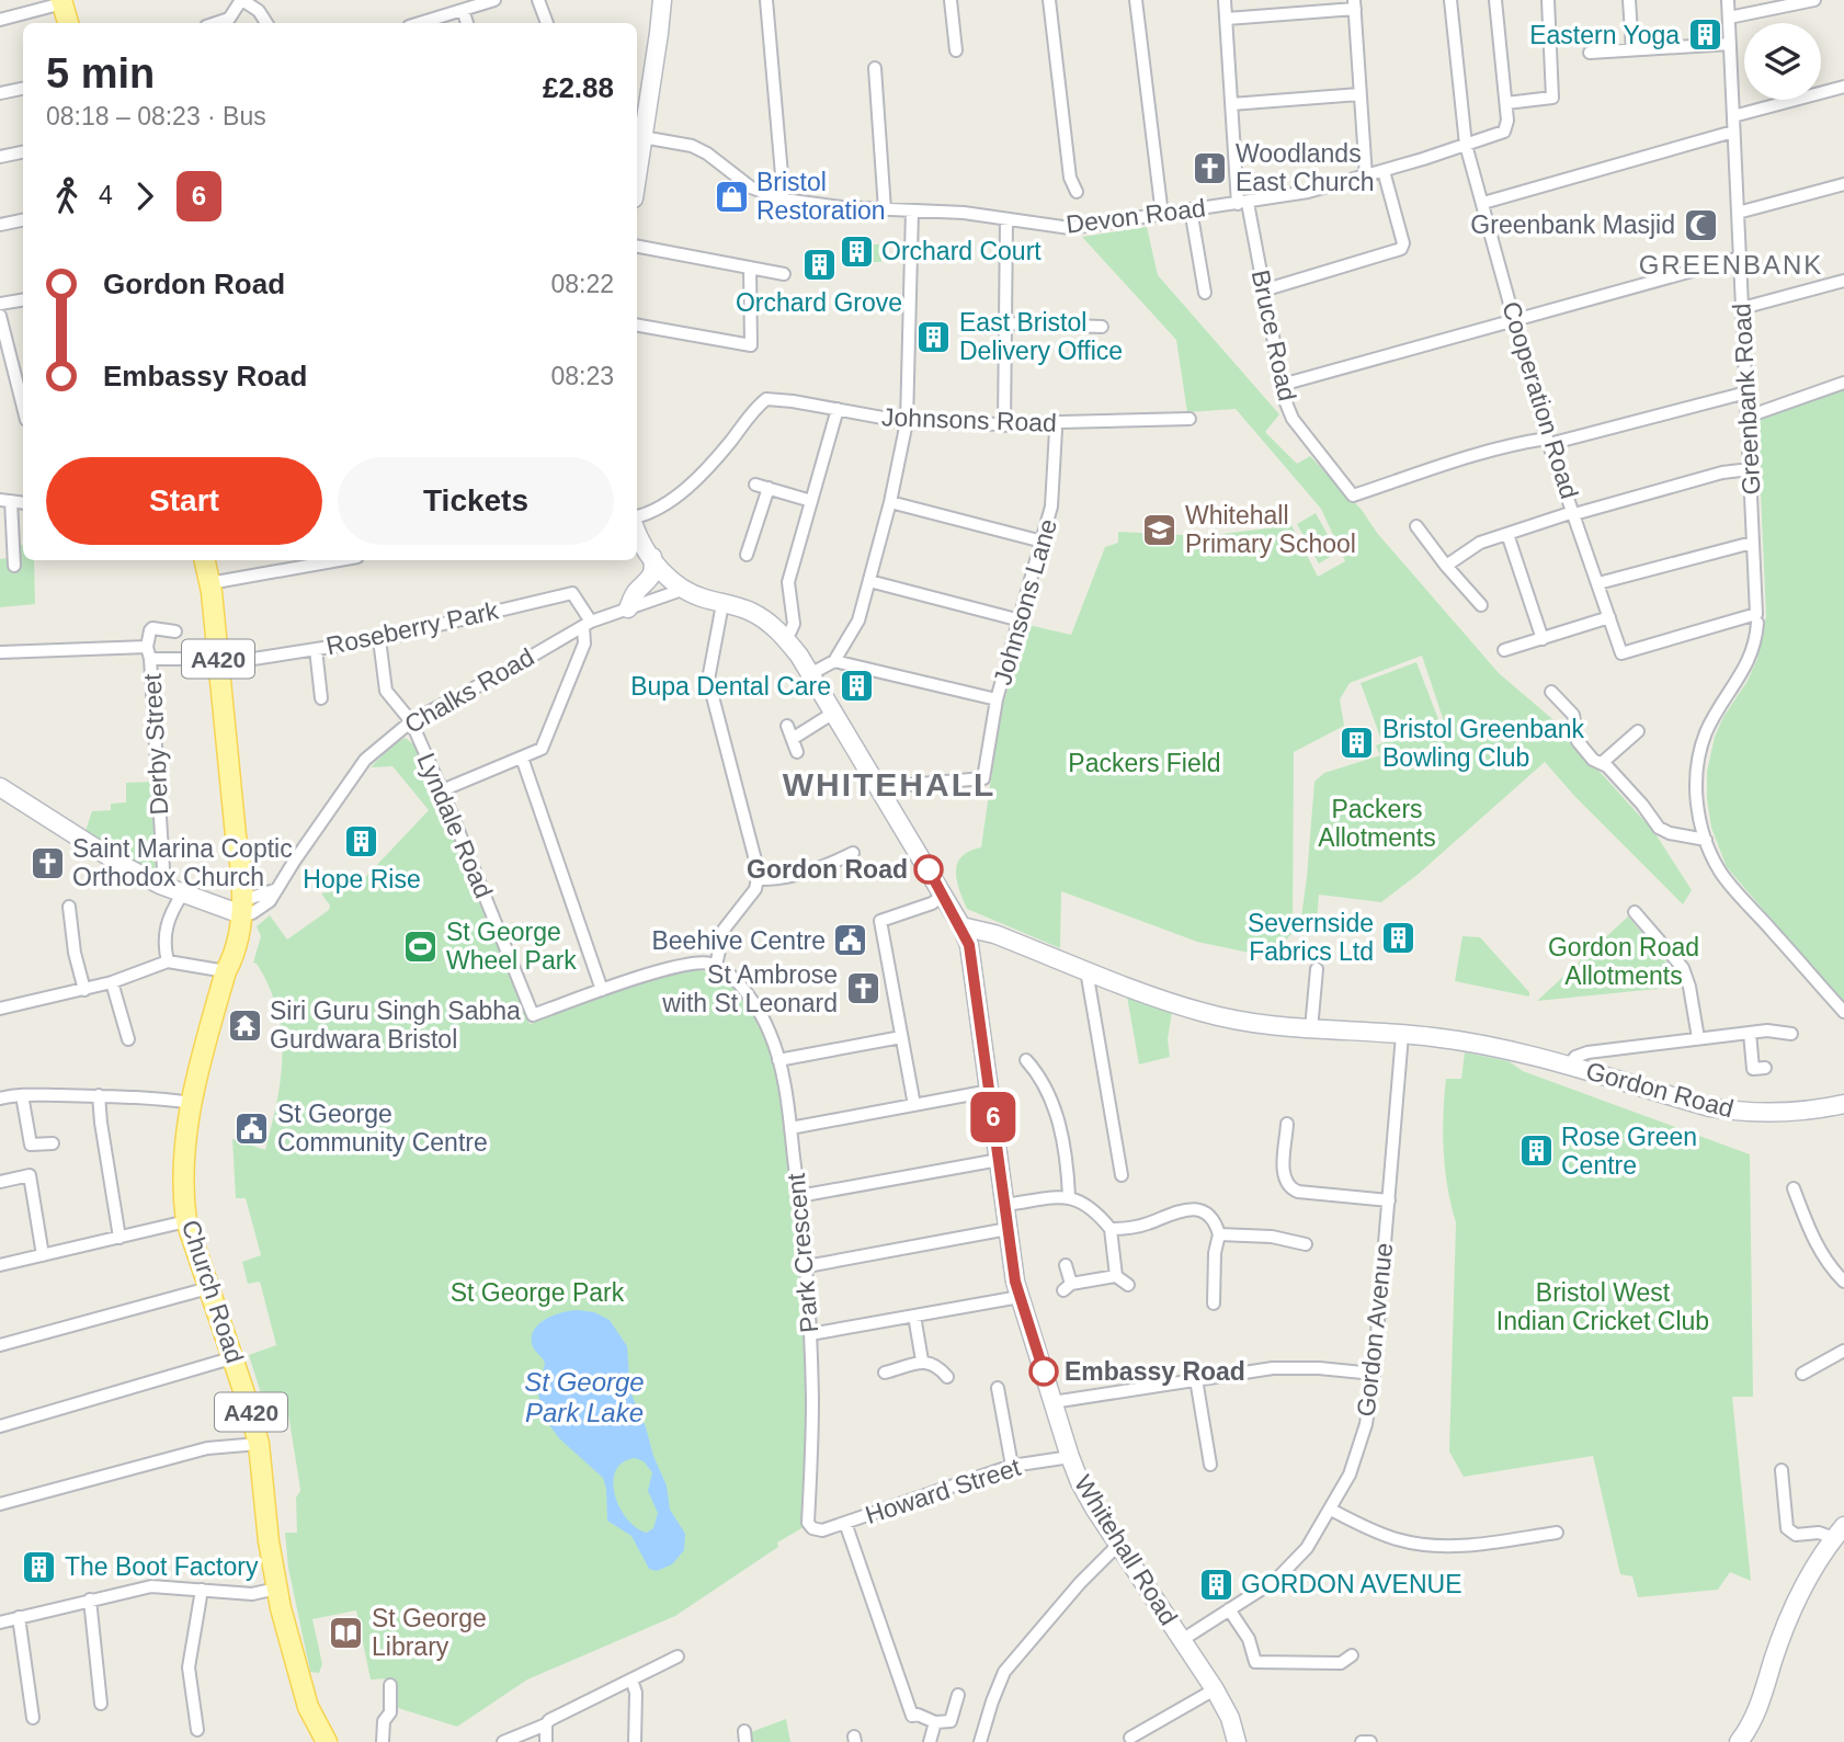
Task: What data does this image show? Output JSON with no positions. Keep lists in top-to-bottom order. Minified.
{"streets":{"main road":["A420","Gordon Road","Church Road","Whitehall Road"],"street":["Devon Road","Bruce Road","Greenbank Road","Cooperation Road","Johnsons Road","Johnsons Lane","Roseberry Park","Chalks Road","Derby Street","Lyndale Road","Park Crescent","Gordon Avenue","Howard Street"]},"crossings":[["Devon Road","Bruce Road"],["Devon Road","Cooperation Road"],["Bruce Road","Cooperation Road"],["Greenbank Road","Cooperation Road"],["Johnsons Road","Johnsons Lane"],["Johnsons Lane","Whitehall Road"],["Roseberry Park","Chalks Road"],["Roseberry Park","Derby Street"],["Roseberry Park","Lyndale Road"],["Roseberry Park","Church Road"],["Chalks Road","Lyndale Road"],["Chalks Road","Church Road"],["Chalks Road","Whitehall Road"],["Gordon Road","Gordon Avenue"],["Gordon Road","Whitehall Road"],["Park Crescent","Howard Street"],["Gordon Avenue","Whitehall Road"],["Howard Street","Whitehall Road"]],"districts":["GREENBANK","WHITEHALL"],"water":["St George Park Lake"],"parks":["Packers Field","Packers Allotments","Gordon Road Allotments","St George Park","Bristol West Indian Cricket Club"],"places":{"building":["Eastern Yoga","Orchard Court","Orchard Grove","East Bristol Delivery Office","Bupa Dental Care","Bristol Greenbank Bowling Club","Hope Rise","Severnside Fabrics Ltd","Rose Green Centre","The Boot Factory","GORDON AVENUE"],"church":["Woodlands East Church","Saint Marina Coptic Orthodox Church","St Ambrose with St Leonard"],"shop":["Bristol Restoration"],"mosque":["Greenbank Masjid"],"school or university":["Whitehall Primary School"],"other":["Gordon Road","Embassy Road"],"public building":["Beehive Centre","St George Community Centre"],"sports":["St George Wheel Park"],"temple":["Siri Guru Singh Sabha Gurdwara Bristol"],"library":["St George Library"]},"lines":["bus line 6"],"page":{"on_map":"6","heading":["5 min","08:18 – 08:23 · Bus","£2.88"],"legs":["4","6"],"list":[{"name":"Gordon Road","value":"08:22"},{"name":"Embassy Road","value":"08:23"}],"buttons":["Start","Tickets"]}}
